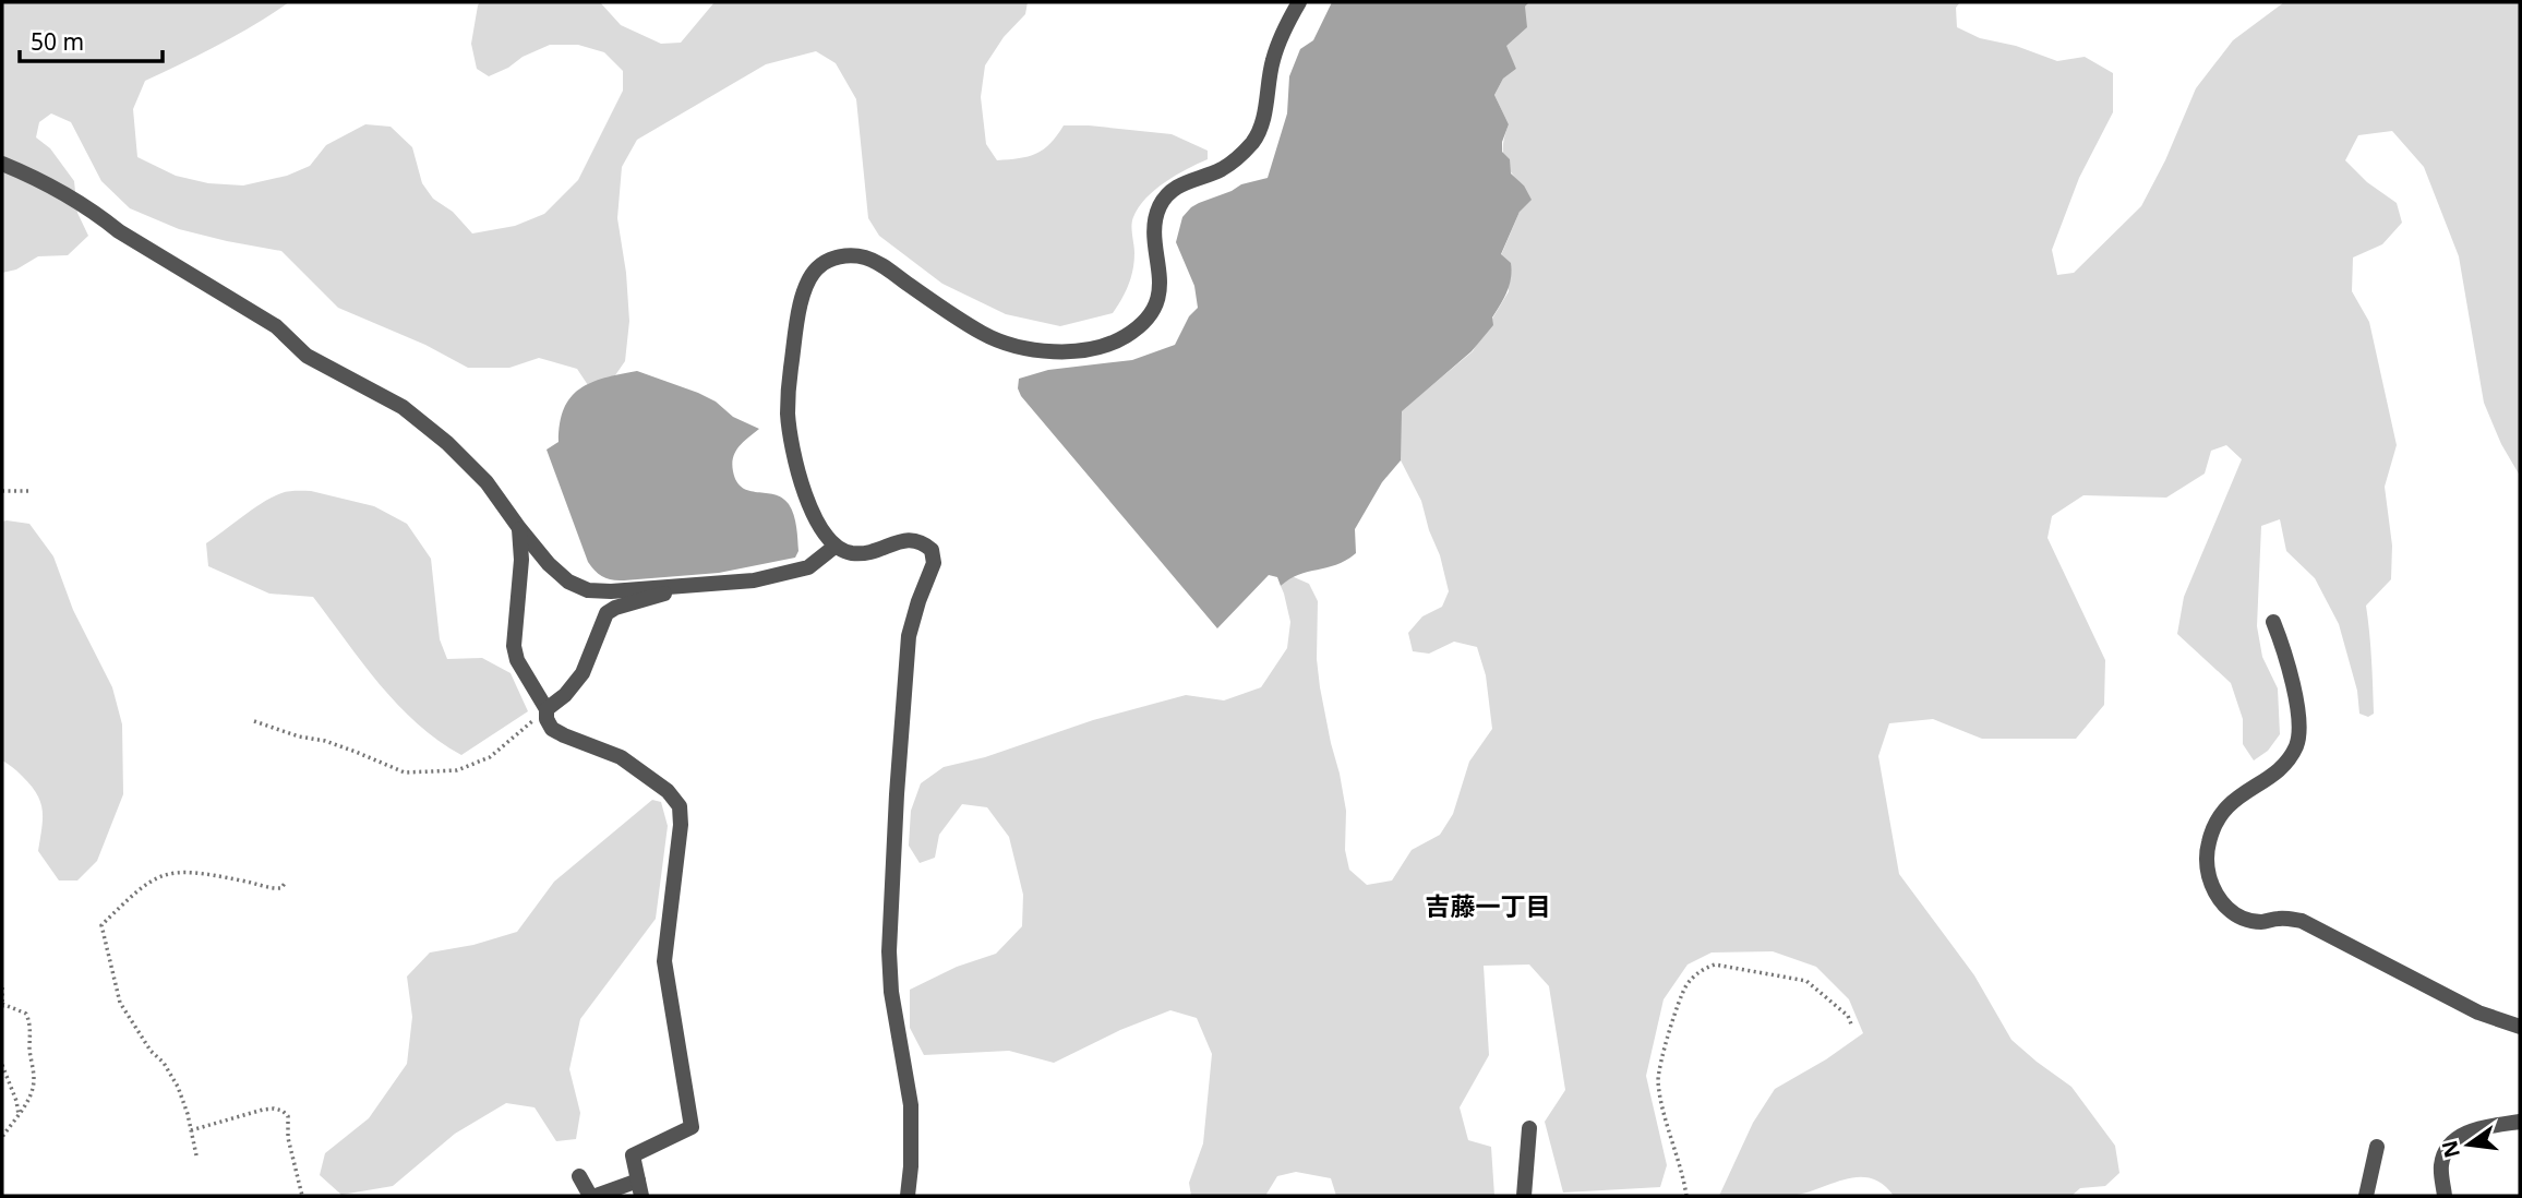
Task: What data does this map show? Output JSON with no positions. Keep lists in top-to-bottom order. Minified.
{"districts":["吉藤一丁目"],"scale_bar":"50 m","north":"left"}
